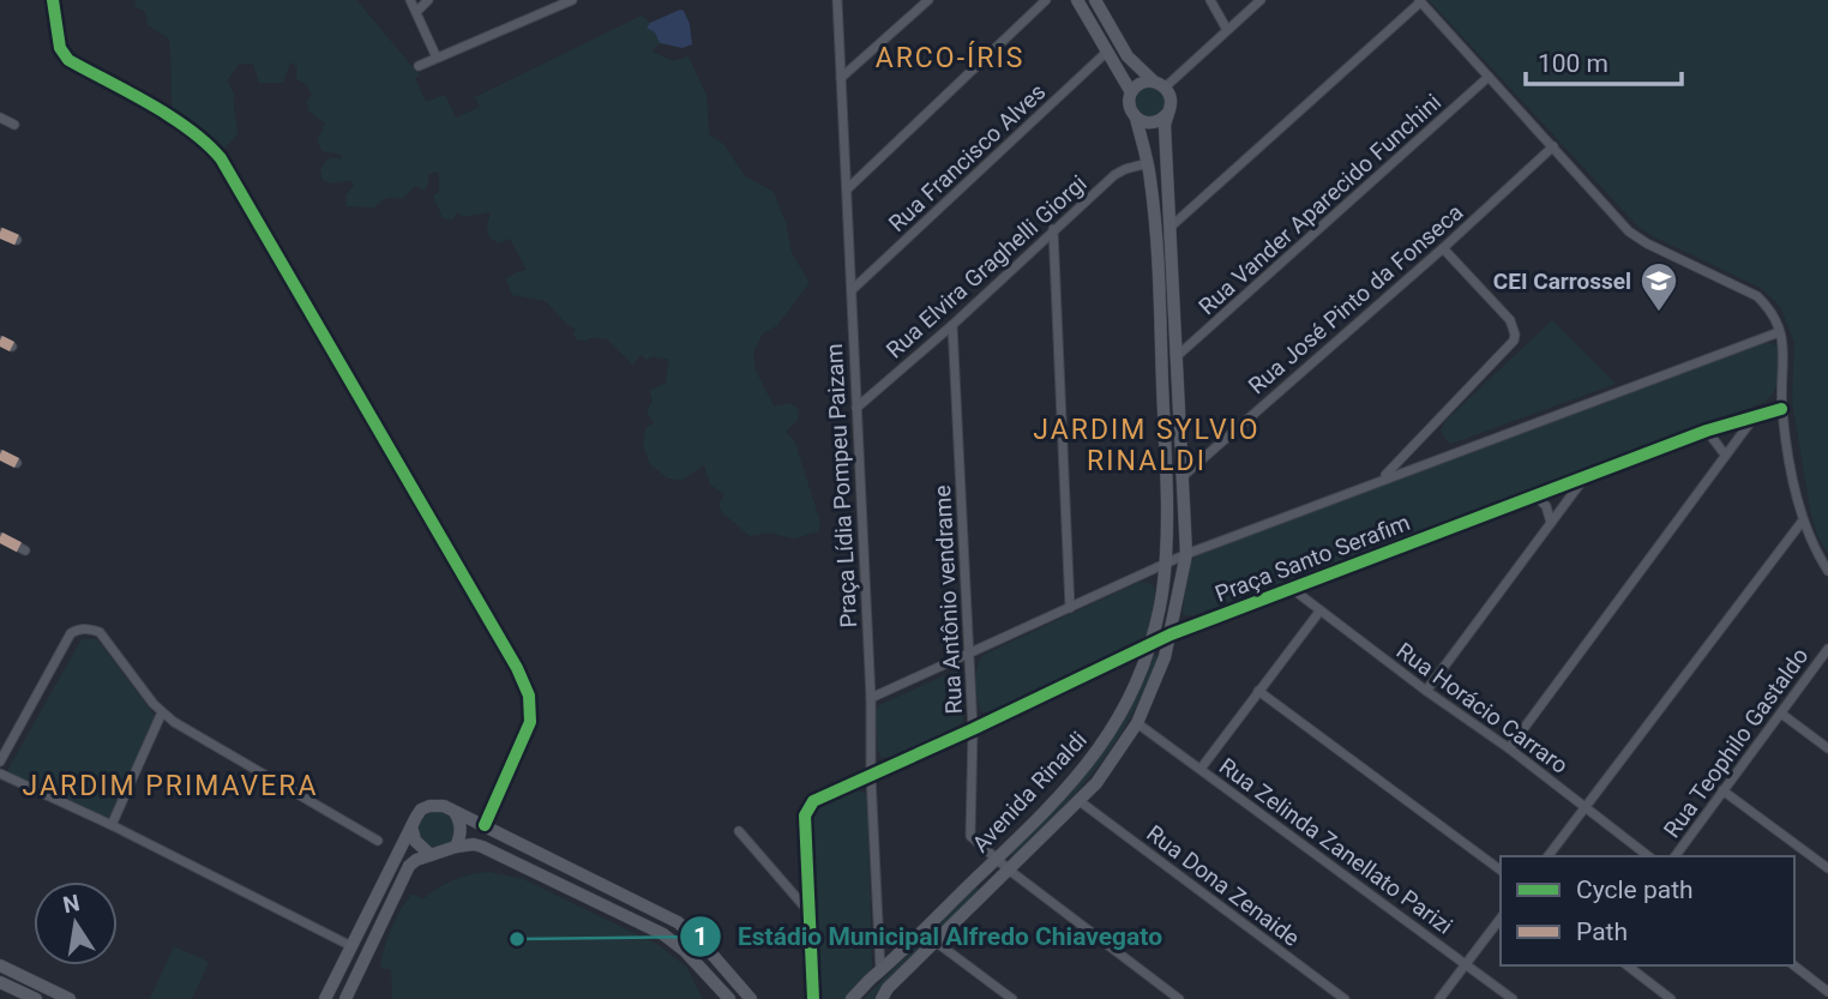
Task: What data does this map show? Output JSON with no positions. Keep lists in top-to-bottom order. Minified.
{"streets":{"main road":["Avenida Rinaldi"],"street":["Rua Francisco Alves","Rua Vander Aparecido Funchini","Rua Elvira Graghelli Giorgi","Rua José Pinto da Fonseca","Praça Lídia Pompeu Paizam","Praça Santo Serafim","Rua Antônio vendrame","Rua Horácio Carraro","Rua Teophilo Gastaldo","Rua Zelinda Zanellato Parizi","Rua Dona Zenaide"]},"crossings":[["Rua Francisco Alves","Praça Lídia Pompeu Paizam"],["Rua Vander Aparecido Funchini","Avenida Rinaldi"],["Rua Elvira Graghelli Giorgi","Praça Lídia Pompeu Paizam"],["Rua Elvira Graghelli Giorgi","Rua Antônio vendrame"],["Rua Elvira Graghelli Giorgi","Avenida Rinaldi"],["Rua José Pinto da Fonseca","Avenida Rinaldi"],["Praça Lídia Pompeu Paizam","Praça Santo Serafim"],["Praça Lídia Pompeu Paizam","Avenida Rinaldi"],["Praça Santo Serafim","Rua Antônio vendrame"],["Praça Santo Serafim","Rua Horácio Carraro"],["Praça Santo Serafim","Avenida Rinaldi"],["Rua Antônio vendrame","Avenida Rinaldi"],["Avenida Rinaldi","Rua Zelinda Zanellato Parizi"],["Avenida Rinaldi","Rua Dona Zenaide"]],"districts":["ARCO-ÍRIS","JARDIM SYLVIO RINALDI","JARDIM PRIMAVERA"],"places":{"school or university":["CEI Carrossel"],"other":["Estádio Municipal Alfredo Chiavegato"]},"legend":["Cycle path","Path"],"scale_bar":"100 m","north":"top"}
